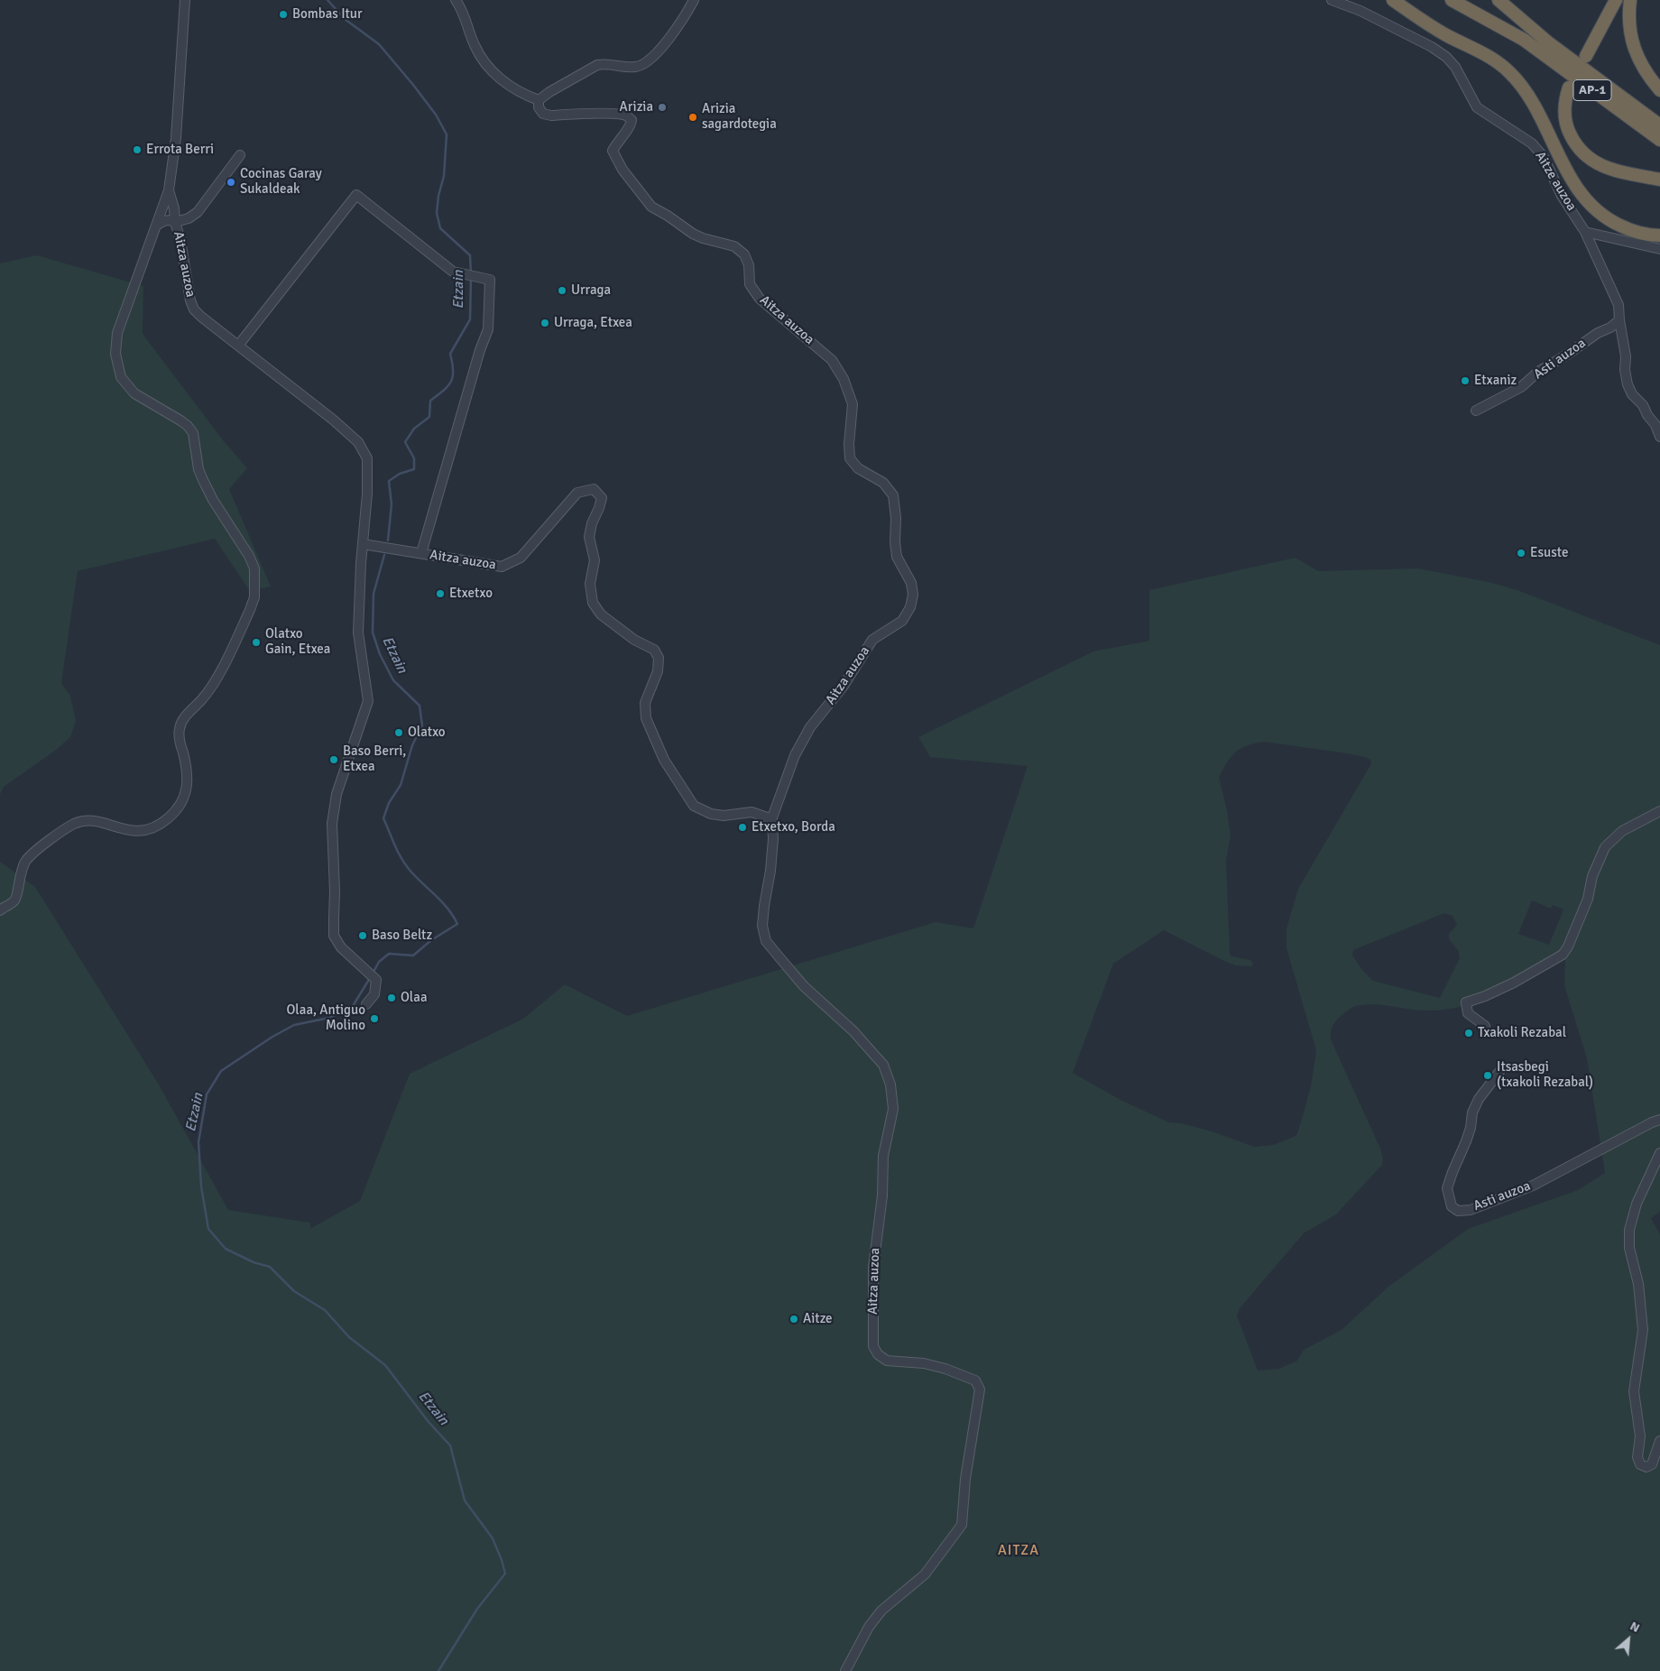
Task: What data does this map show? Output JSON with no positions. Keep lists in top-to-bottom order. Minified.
{"streets":{"highway":["AP-1"],"street":["Aitze auzoa","Aitza auzoa","Asti auzoa"]},"districts":["AITZA"],"water":["Etzain"],"places":["Bombas Itur","Arizia","Arizia sagardotegia","Errota Berri","Cocinas Garay Sukaldeak","Urraga","Urraga, Etxea","Etxaniz","Esuste","Etxetxo","Olatxo Gain, Etxea","Olatxo","Baso Berri, Etxea","Etxetxo, Borda","Baso Beltz","Olaa","Olaa, Antiguo Molino","Txakoli Rezabal","Itsasbegi (txakoli Rezabal)","Aitze"],"north":"top right"}
